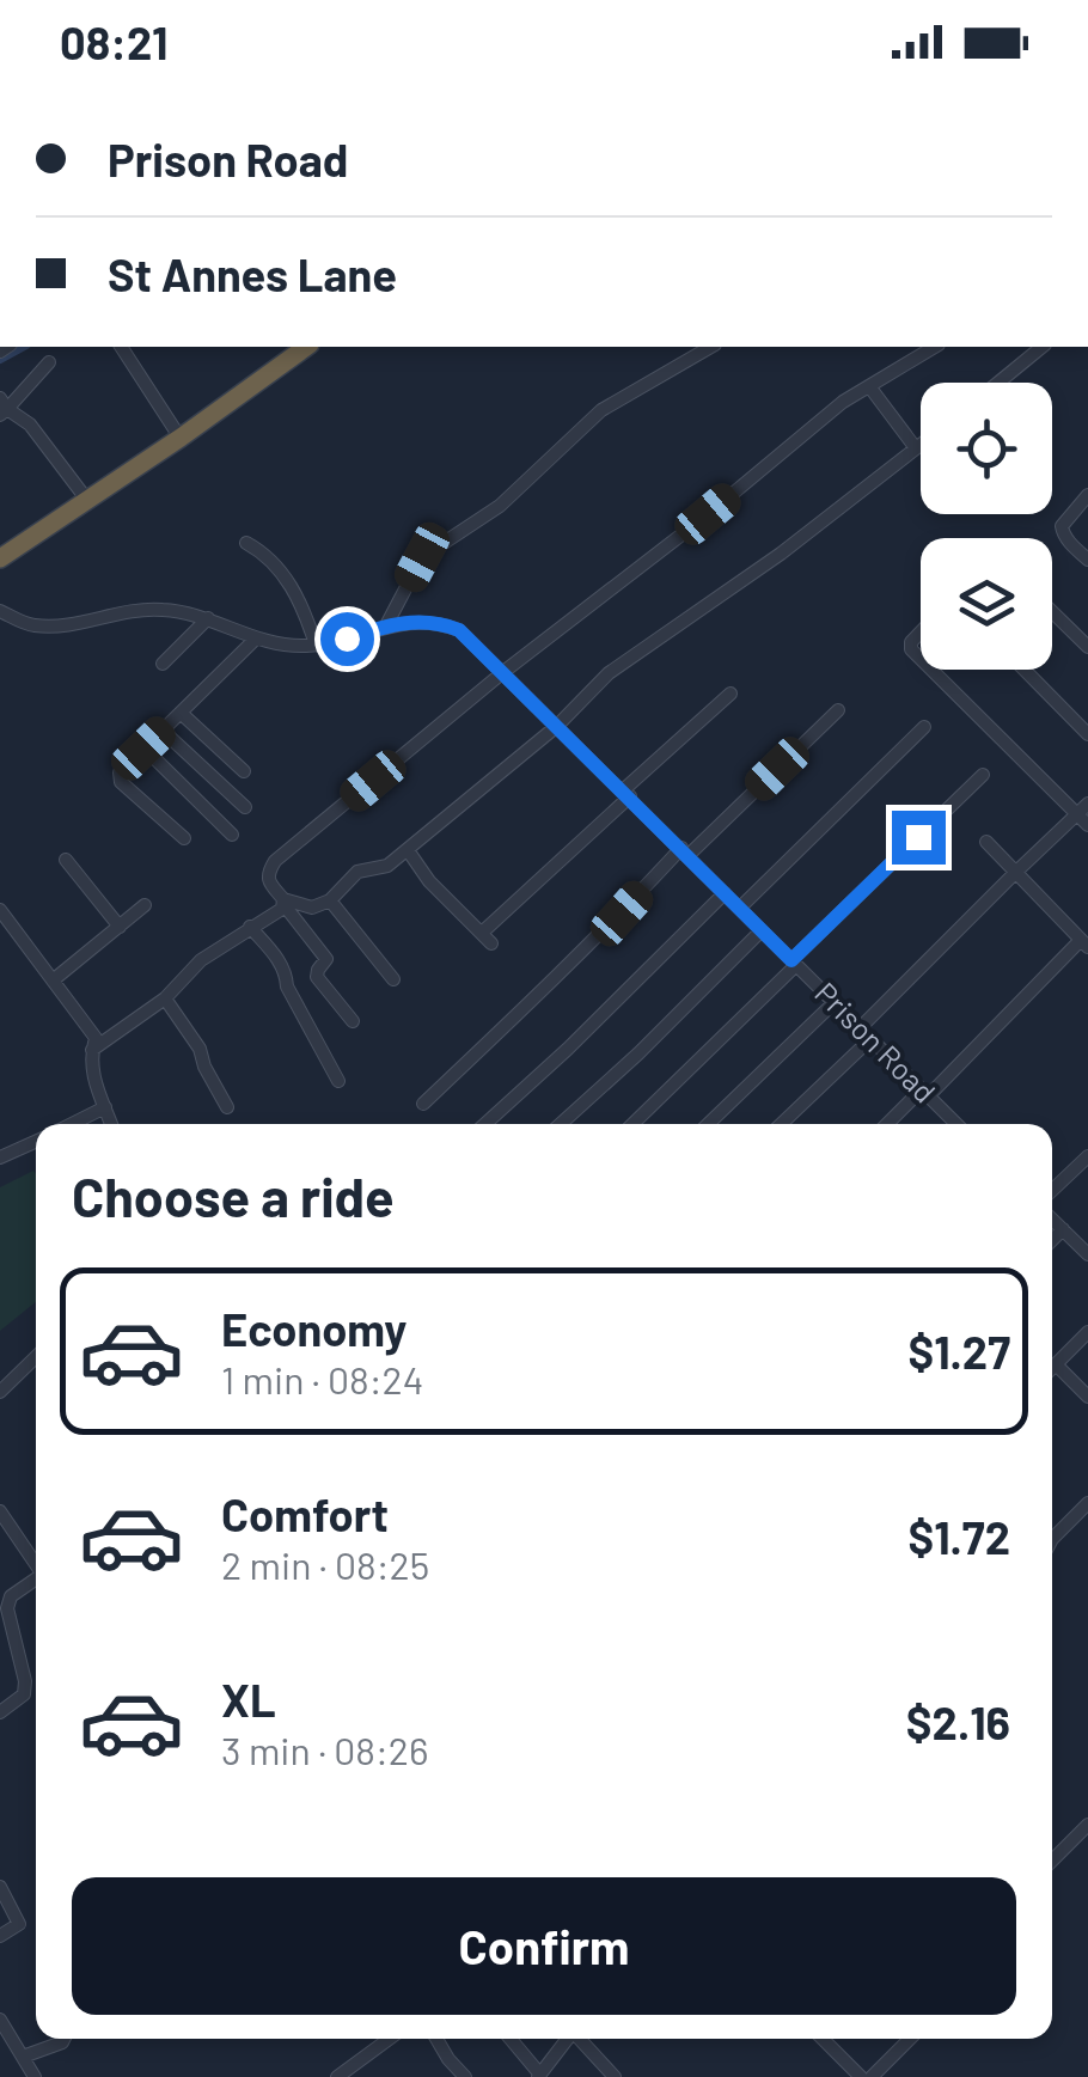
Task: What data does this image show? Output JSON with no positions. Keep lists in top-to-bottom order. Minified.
{"streets":{"street":["Prison Road"]},"page":{"status":"08:21","banner":["Prison Road","St Annes Lane"],"heading":"Choose a ride","list":[{"name":"Economy","note":"1 min · 08:24","value":"$1.27"},{"name":"Comfort","note":"2 min · 08:25","value":"$1.72"},{"name":"XL","note":"3 min · 08:26","value":"$2.16"}],"buttons":"Confirm"}}
